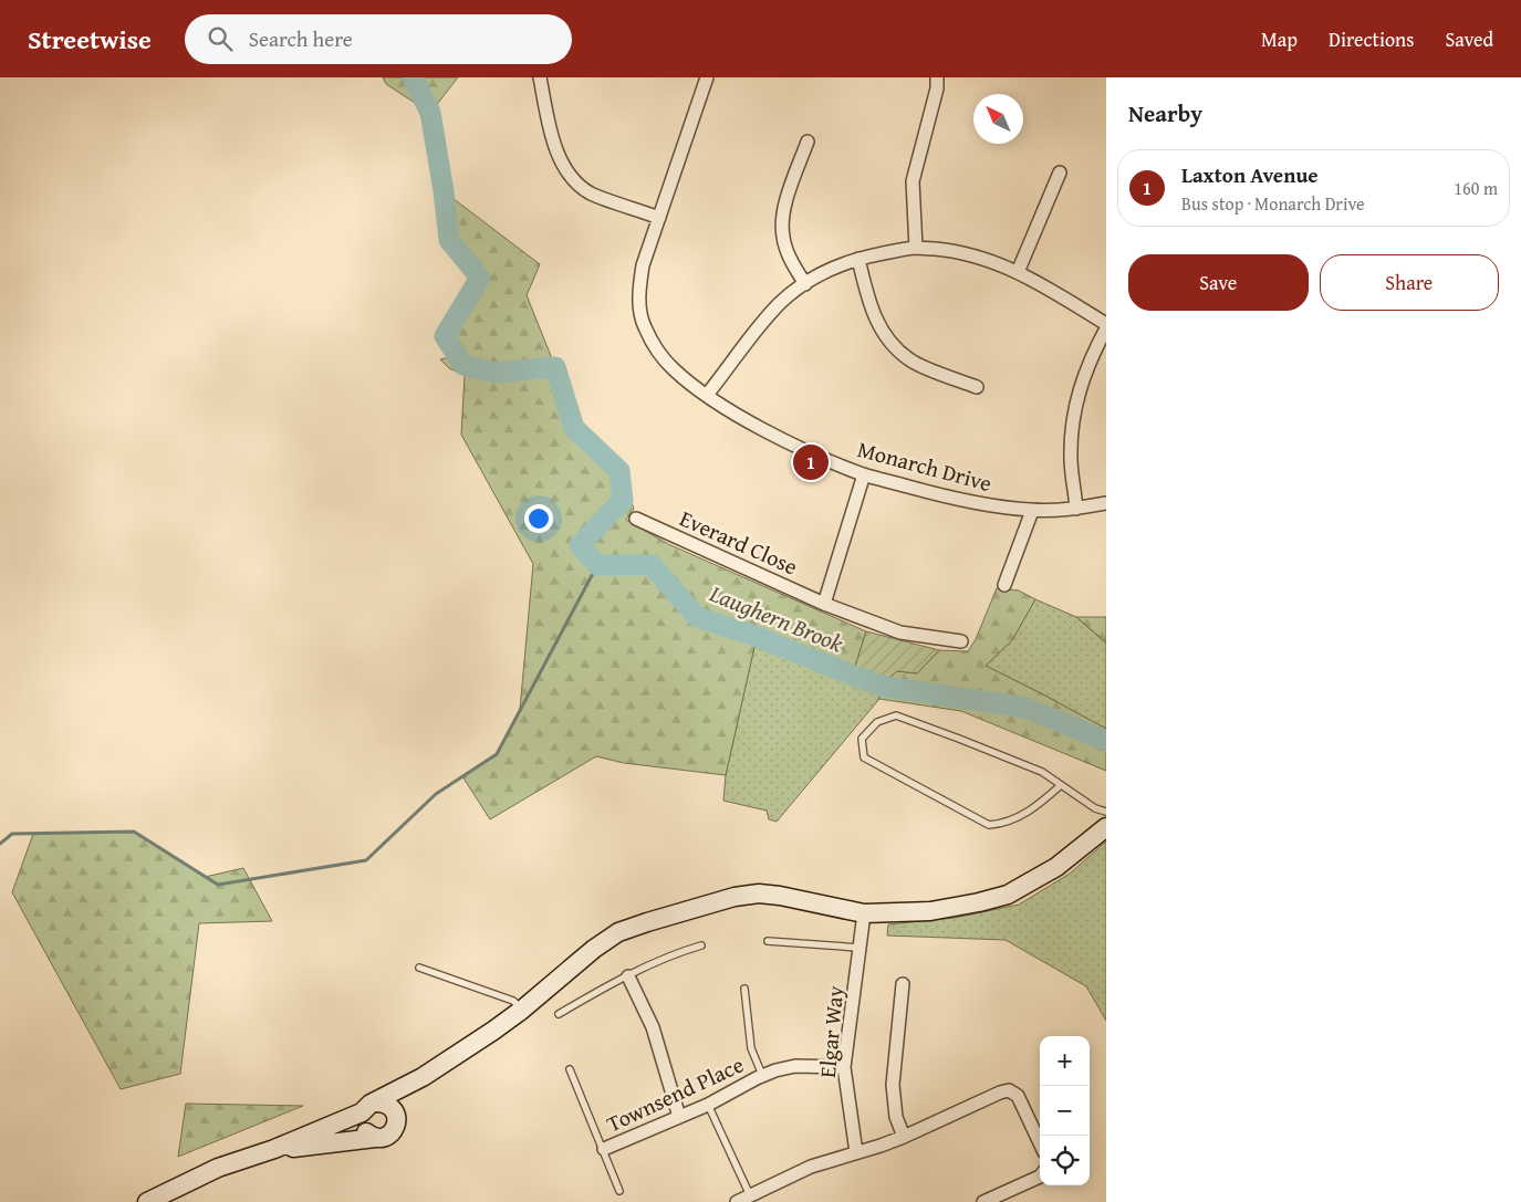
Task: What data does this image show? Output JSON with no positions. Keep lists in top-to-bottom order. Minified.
{"streets":{"street":["Monarch Drive","Everard Close","Elgar Way","Townsend Place"]},"crossings":[["Elgar Way","Townsend Place"]],"water":["Laughern Brook"],"north":"top left","page":{"header":"Streetwise","search":"Search here","nav":["Map","Directions","Saved"],"heading":"Nearby","list":[{"mark":"1","name":"Laxton Avenue","note":"Bus stop · Monarch Drive","value":"160 m"}],"buttons":["Save","Share"],"pins":"1","map_buttons":["+","−"]}}
